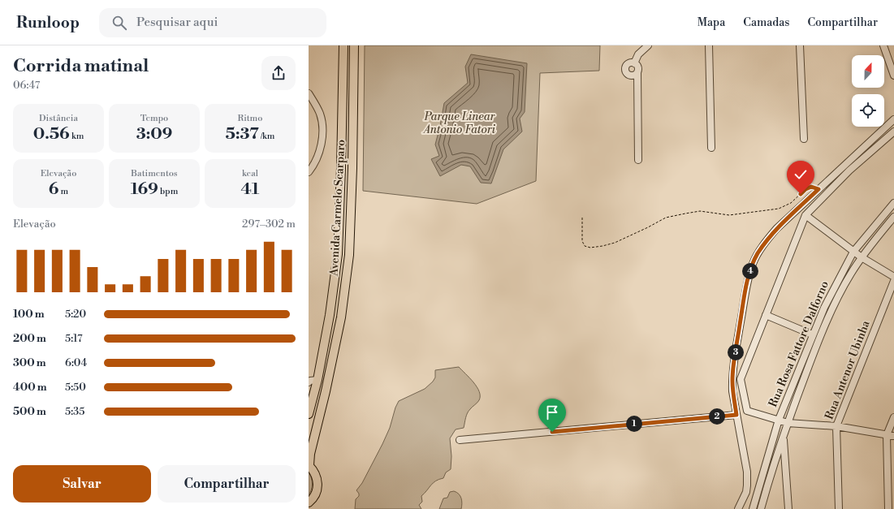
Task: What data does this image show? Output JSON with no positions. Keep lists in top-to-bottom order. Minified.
{"streets":{"main road":["Avenida Carmelo Scarparo"],"street":["Rua Rosa Fattore Dalforno","Rua Antenor Ubinha"]},"parks":["Parque Linear Antonio Fatori"],"north":"top","page":{"header":"Runloop","search":"Pesquisar aqui","nav":["Mapa","Camadas","Compartilhar"],"heading":["Corrida matinal","06:47"],"stats":[["Distância","0.56 km"],["Tempo","3:09"],["Ritmo","5:37 /km"],["Elevação","6 m"],["Batimentos","169 bpm"],["kcal","41"]],"chart":["Elevação","297–302 m"],"pins":["4","3","2","1"],"list":[{"name":"100 m","note":"5:20"},{"name":"200 m","note":"5:17"},{"name":"300 m","note":"6:04"},{"name":"400 m","note":"5:50"},{"name":"500 m","note":"5:35"}],"buttons":["Salvar","Compartilhar"]}}
